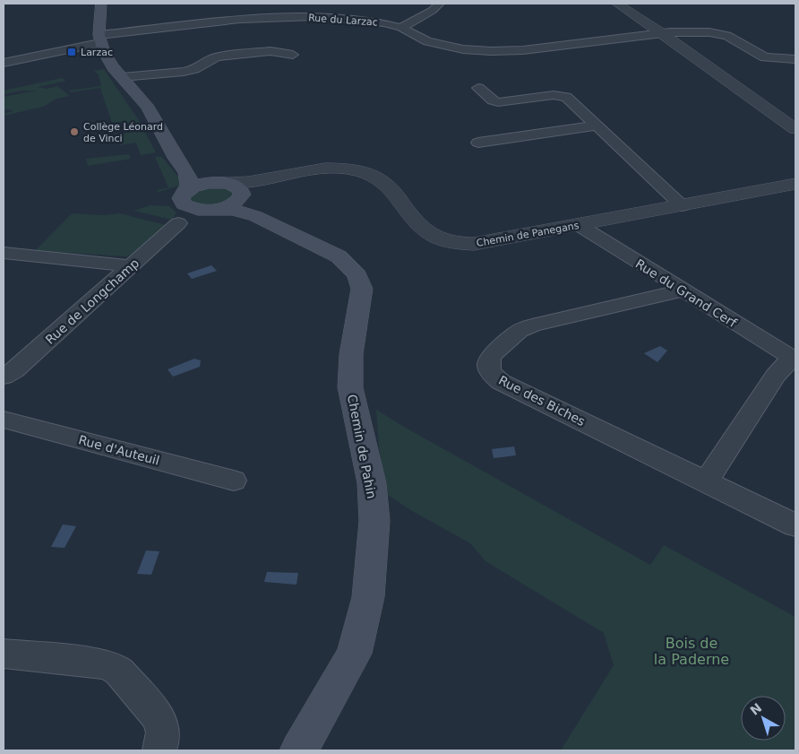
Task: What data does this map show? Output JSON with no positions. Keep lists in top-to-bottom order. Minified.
{"streets":{"main road":["Chemin de Pahin"],"street":["Rue du Larzac","Chemin de Panegans","Rue du Grand Cerf","Rue de Longchamp","Rue des Biches","Rue d'Auteuil"]},"crossings":[["Chemin de Panegans","Rue du Grand Cerf"],["Chemin de Panegans","Chemin de Pahin"],["Rue du Grand Cerf","Rue des Biches"],["Rue de Longchamp","Chemin de Pahin"]],"parks":["Bois de la Paderne"],"places":{"transit":["Larzac"],"other":["Collège Léonard de Vinci"]},"north":"top left"}
